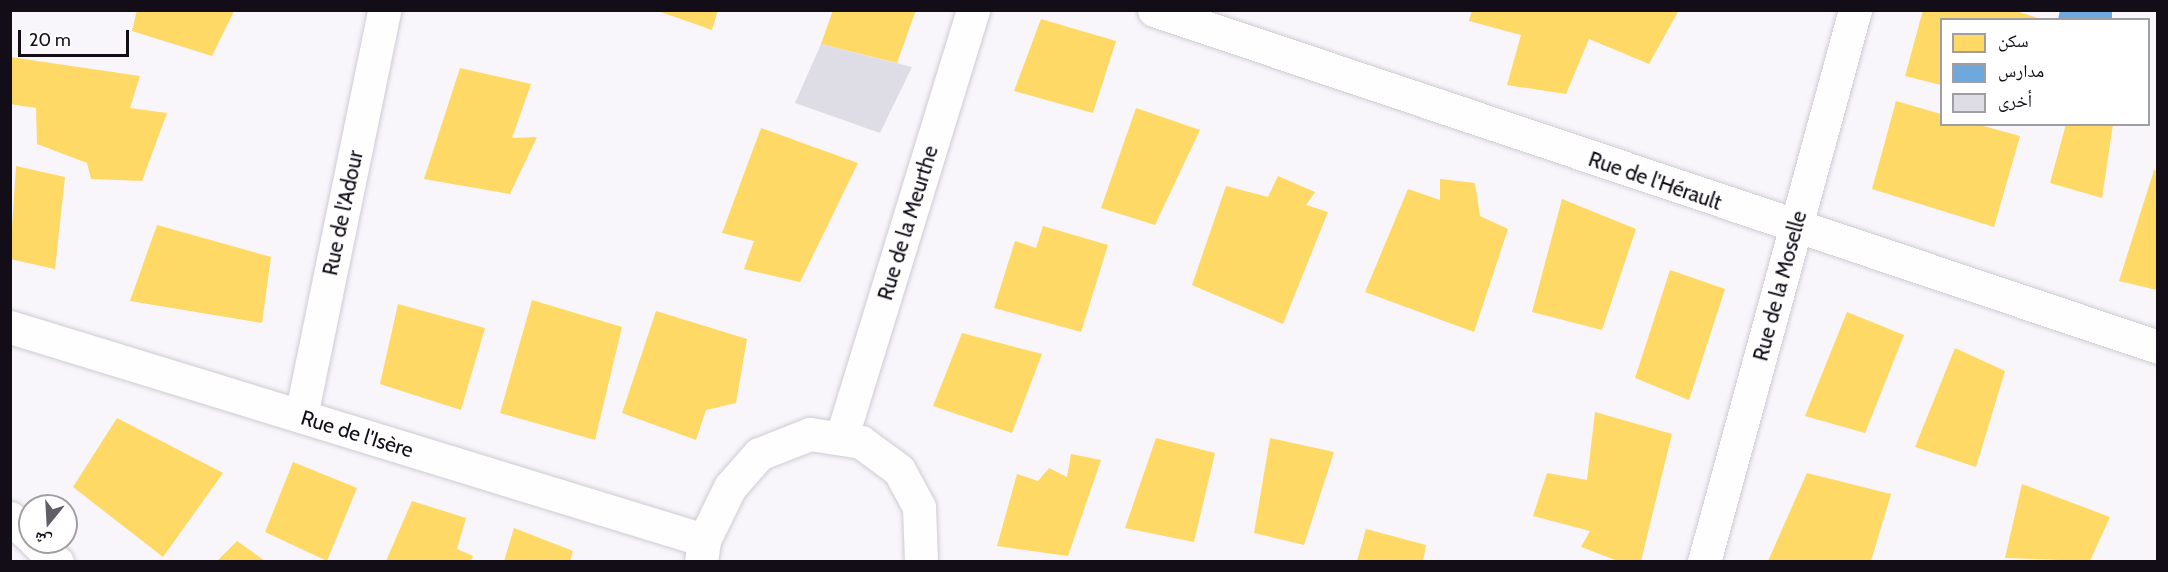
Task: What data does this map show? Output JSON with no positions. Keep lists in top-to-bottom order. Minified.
{"streets":{"street":["Rue de l'Hérault","Rue de l'Adour","Rue de la Meurthe","Rue de la Moselle","Rue de l'Isère"]},"crossings":[["Rue de l'Hérault","Rue de la Moselle"],["Rue de l'Adour","Rue de l'Isère"]],"legend":["سكن","مدارس","أخرى"],"scale_bar":"20 m","north":"bottom"}
